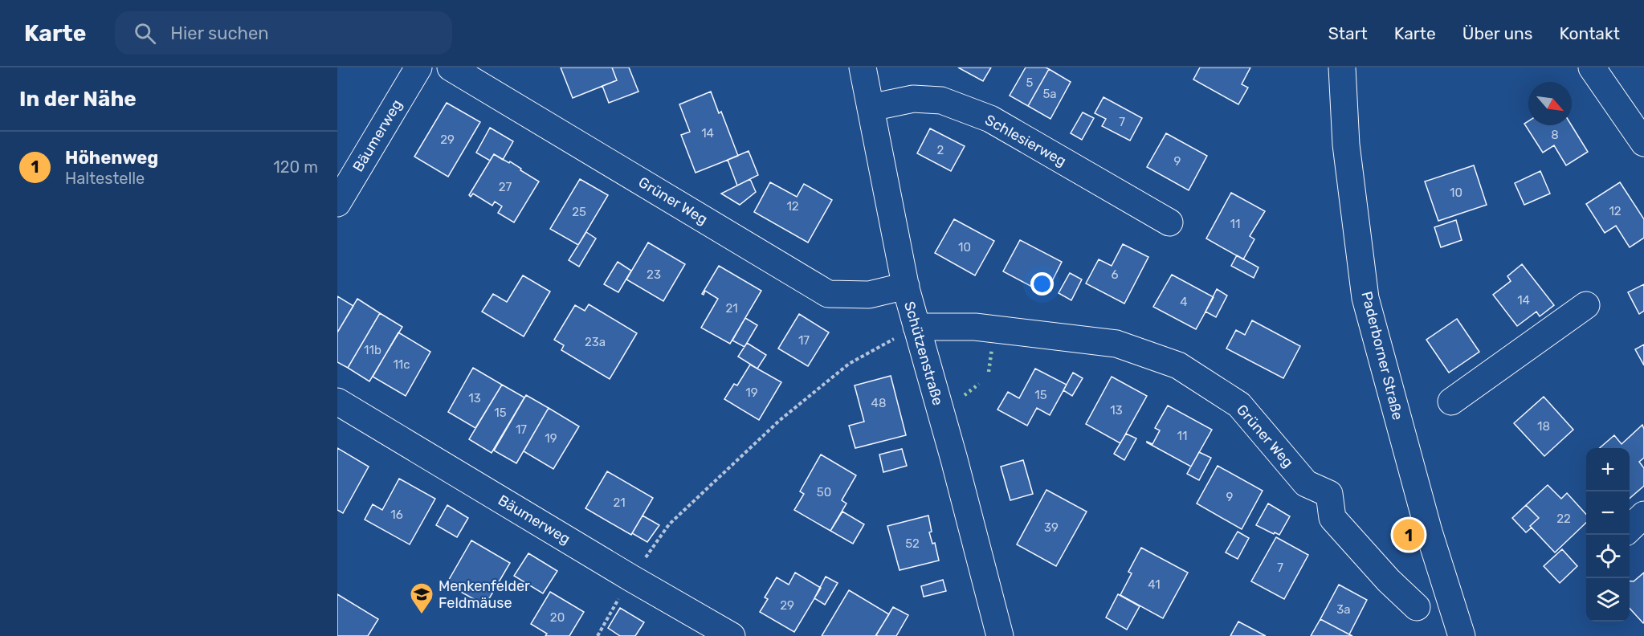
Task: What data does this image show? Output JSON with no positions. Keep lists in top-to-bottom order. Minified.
{"streets":{"street":["Bäumerweg","Schlesierweg","Grüner Weg","Schützenstraße","Paderborner Straße"]},"crossings":[["Schlesierweg","Schützenstraße"],["Grüner Weg","Schützenstraße"]],"places":{"school or university":["Menkenfelder Feldmäuse"]},"house_numbers":["5","5a","7","14","8","29","2","9","27","10","12","12","25","11","10","23","6","14","4","21","17","23a","11b","11c","19","15","13","48","13","15","18","17","11","19","50","9","21","16","22","39","52","7","41","29","3a","20"],"north":"bottom right","page":{"header":"Karte","search":"Hier suchen","nav":["Start","Karte","Über uns","Kontakt"],"heading":"In der Nähe","list":[{"mark":"1","name":"Höhenweg","note":"Haltestelle","value":"120 m"}],"map_buttons":["+","−"],"pins":"1"}}
